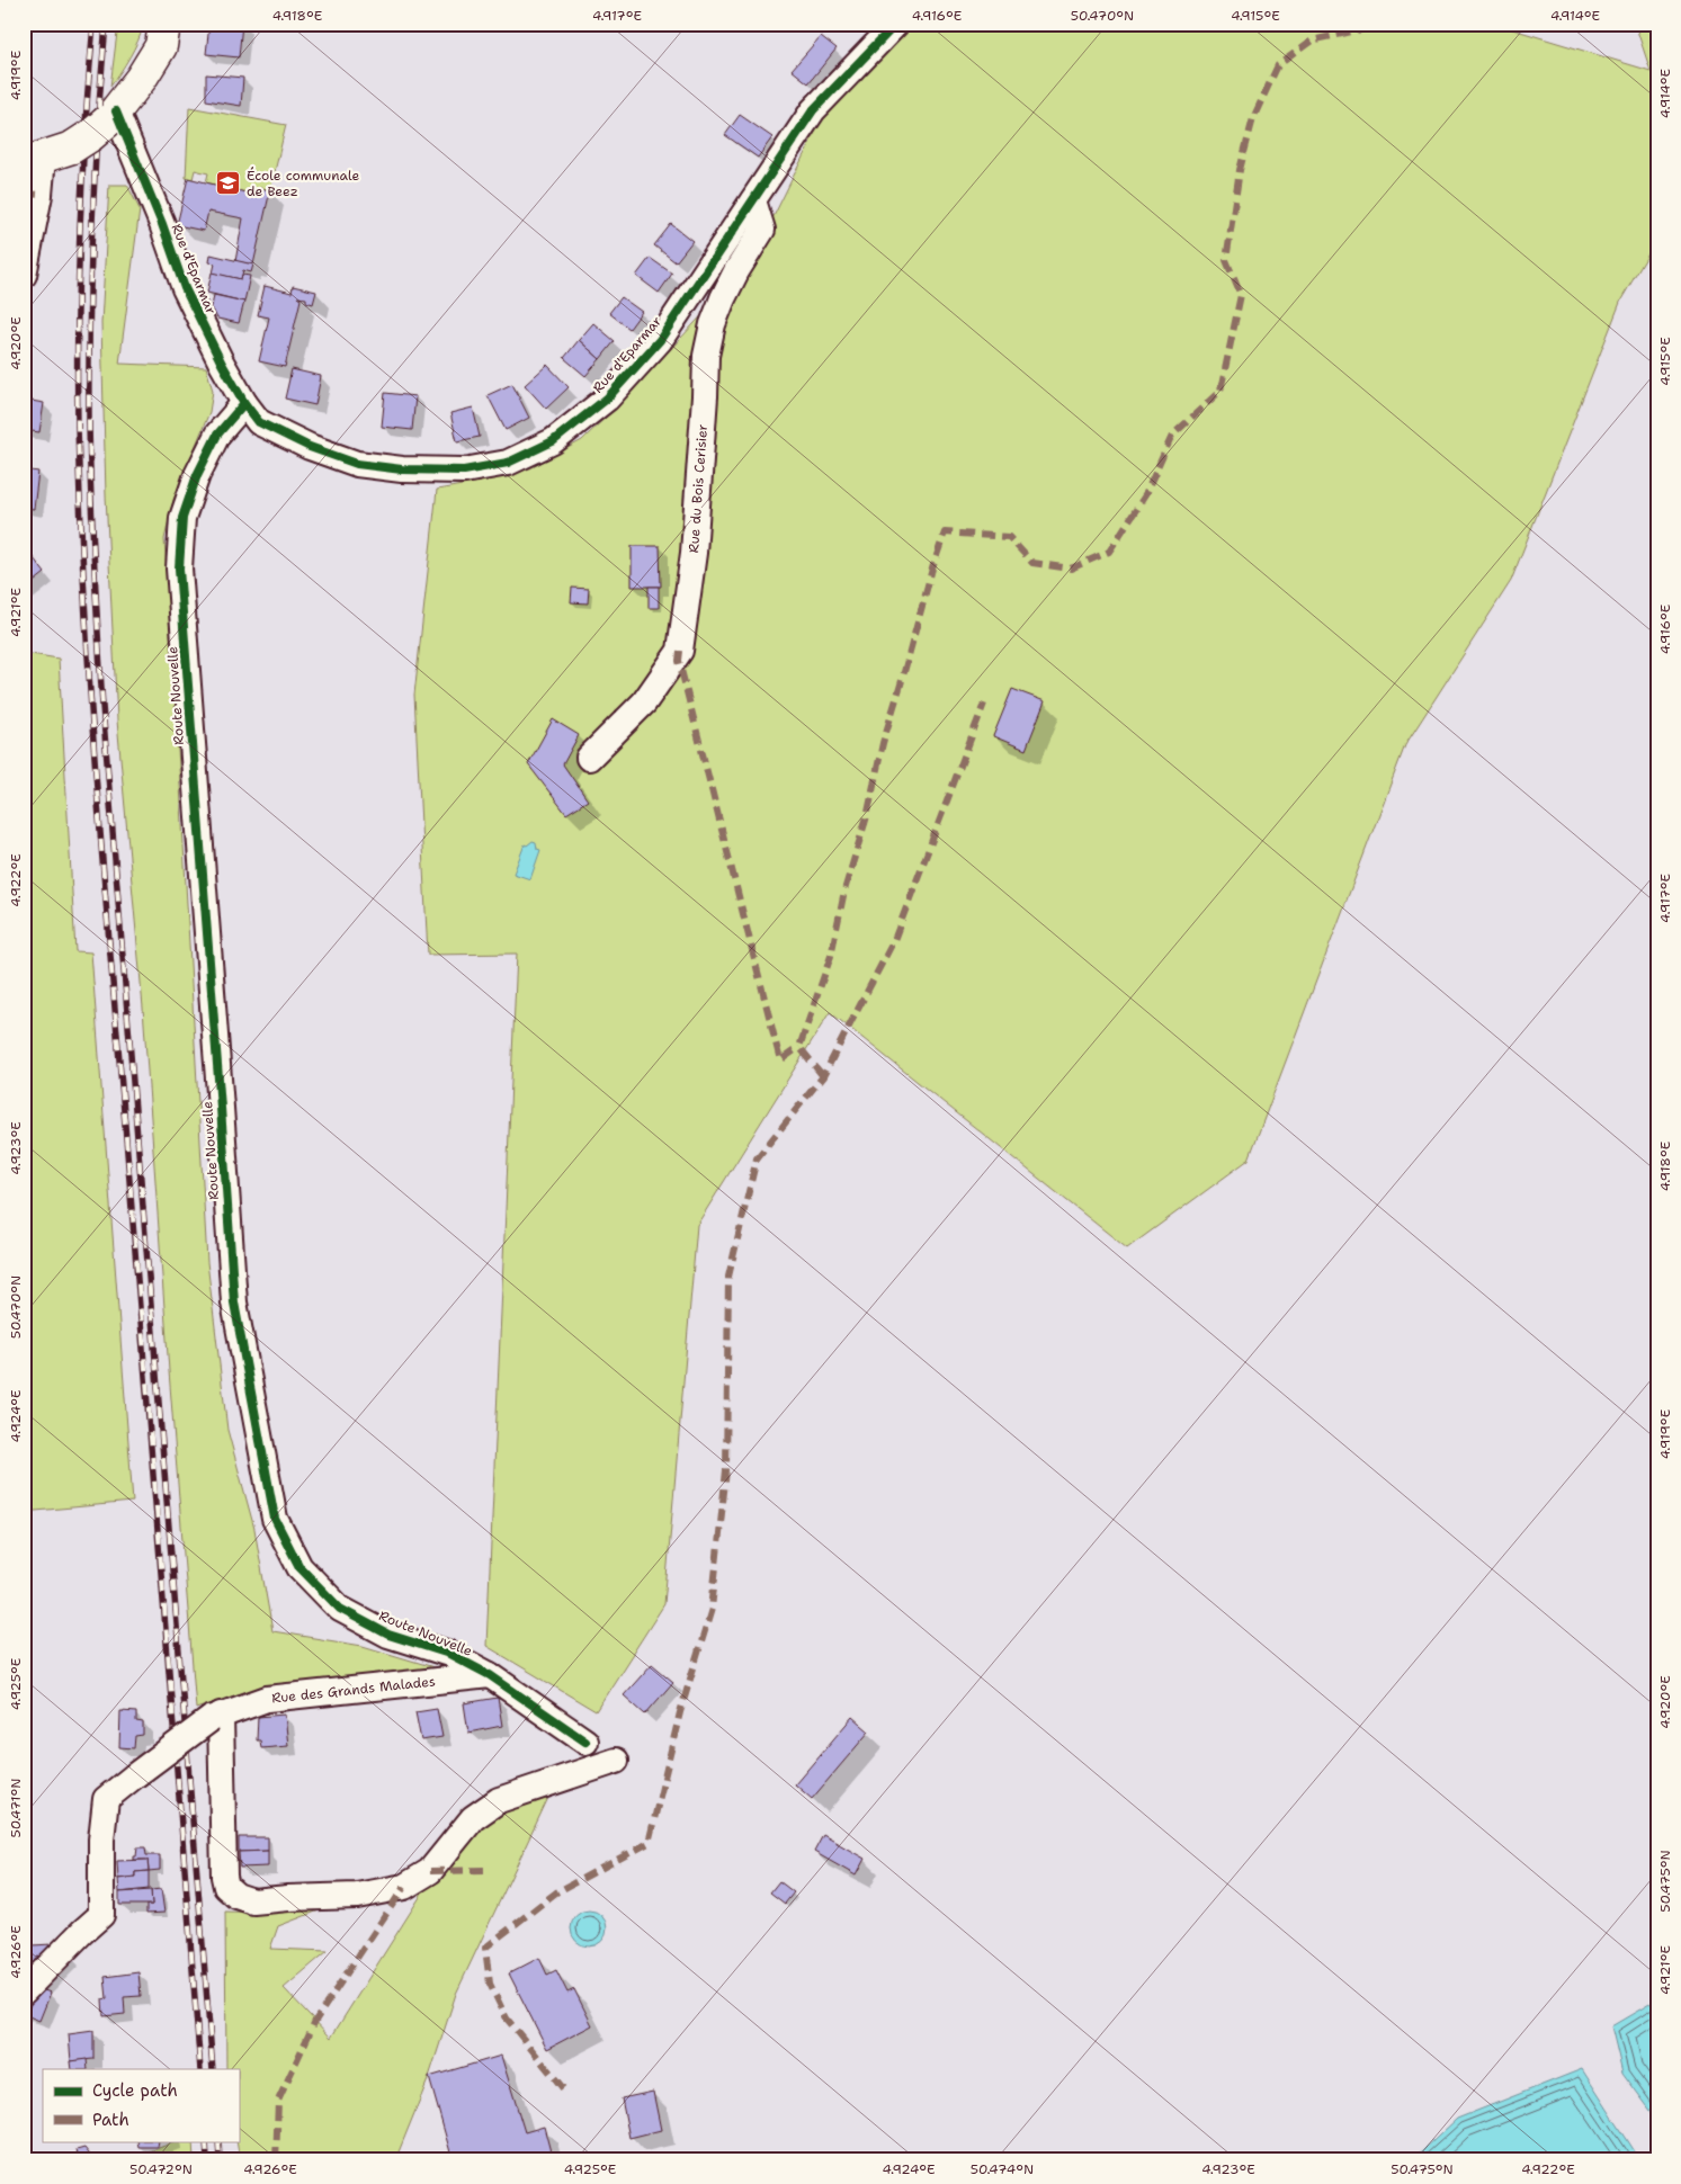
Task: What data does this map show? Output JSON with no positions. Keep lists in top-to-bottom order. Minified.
{"streets":{"street":["Rue d'Eparmar","Rue du Bois Cerisier","Route Nouvelle","Rue des Grands Malades"]},"crossings":[["Rue d'Eparmar","Rue du Bois Cerisier"],["Rue d'Eparmar","Route Nouvelle"],["Route Nouvelle","Rue des Grands Malades"]],"places":{"school or university":["École communale de Beez"]},"legend":["Cycle path","Path"],"coordinates":["4.918°E","4.917°E","4.916°E","50.470°N","4.915°E","4.914°E","4.919°E","4.920°E","4.921°E","4.922°E","4.923°E","4.924°E","4.925°E","50.471°N","50.475°N","4.926°E","50.472°N","50.474°N"]}
